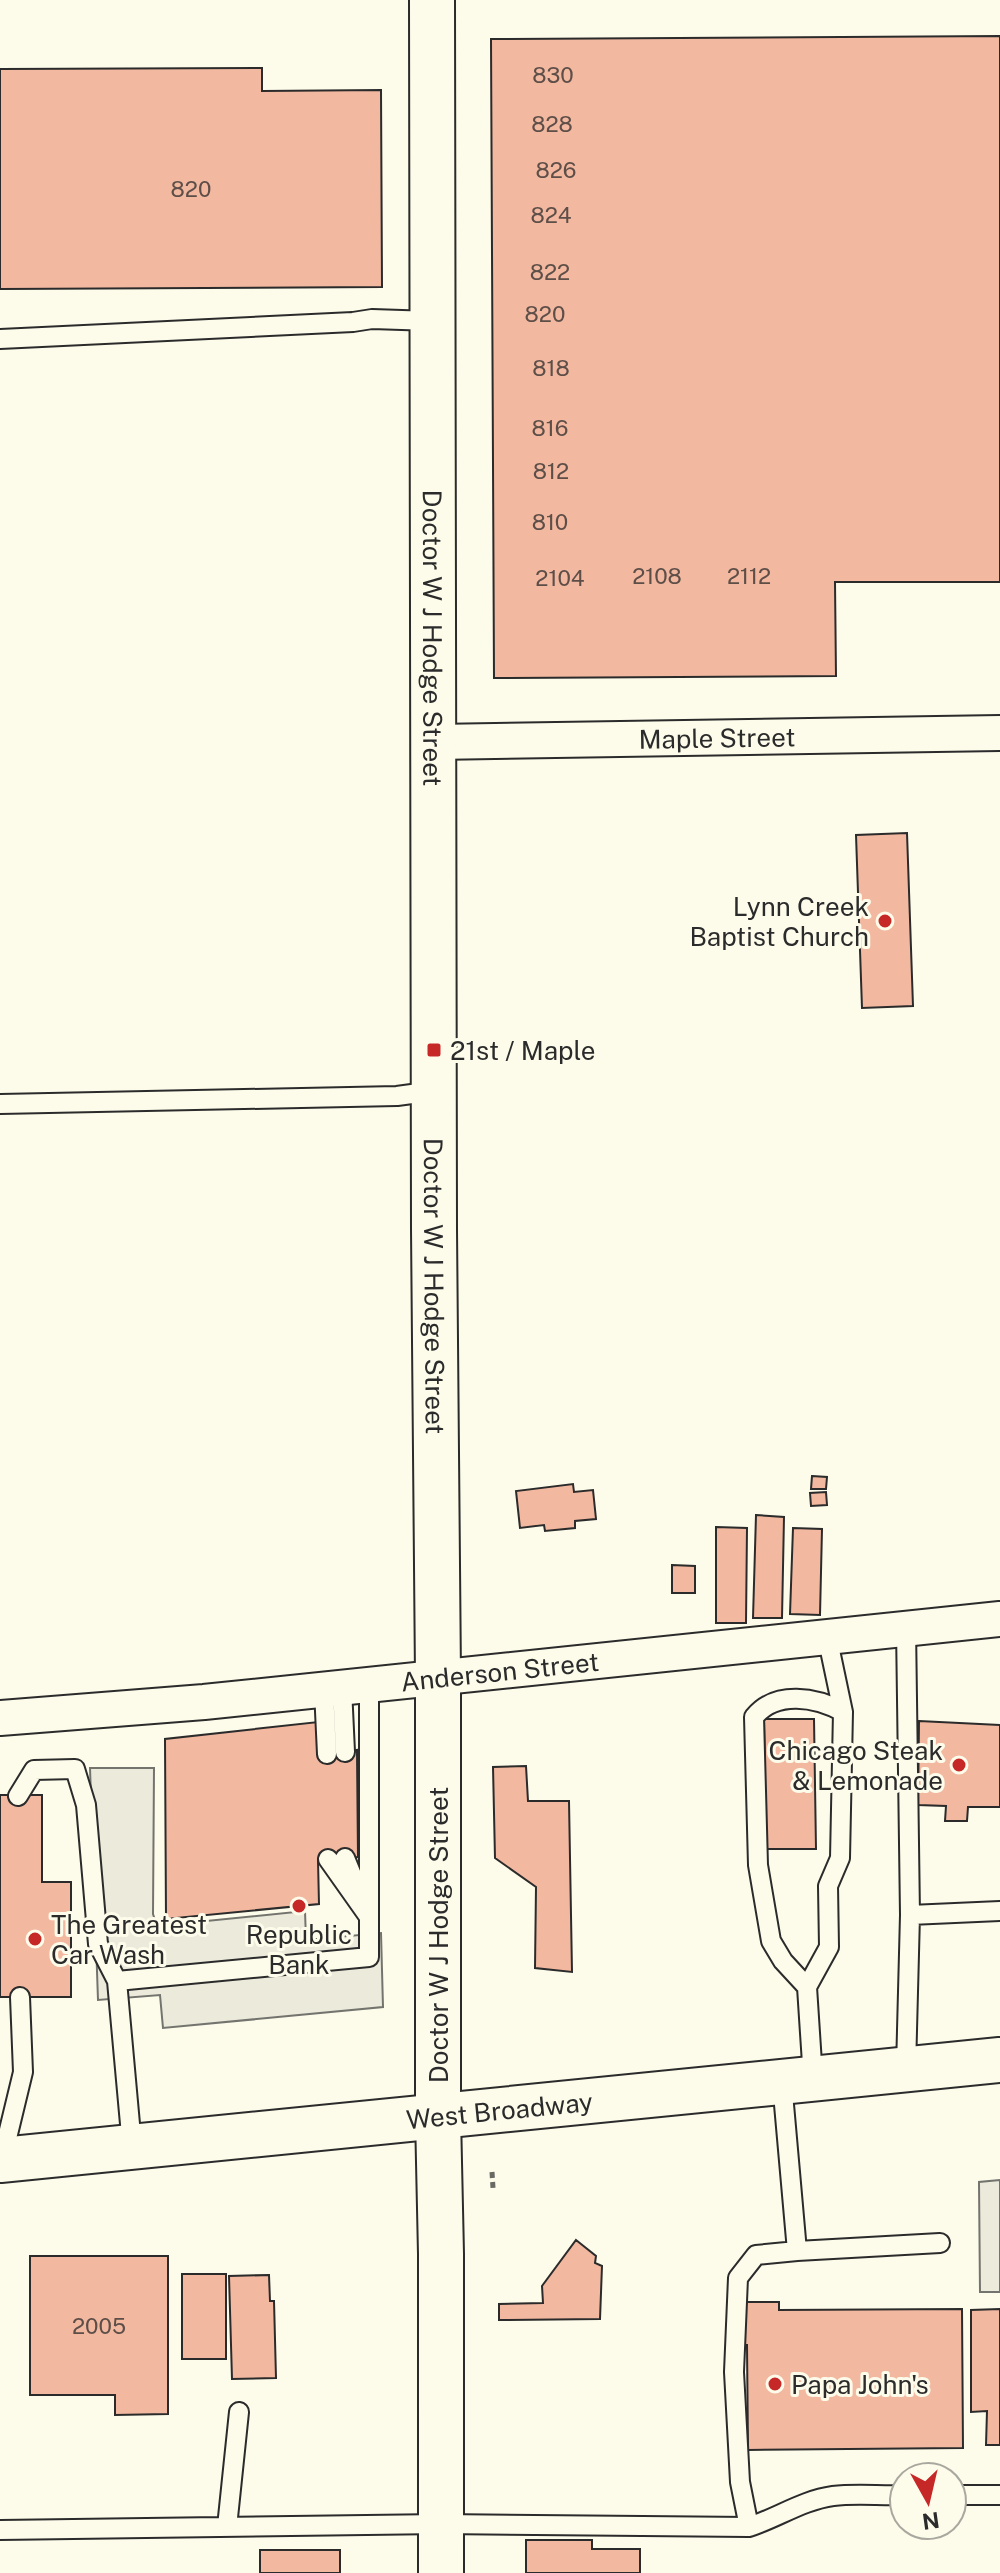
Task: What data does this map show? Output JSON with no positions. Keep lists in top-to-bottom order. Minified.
{"streets":{"main road":["Doctor W J Hodge Street","West Broadway"],"street":["Maple Street","Anderson Street"]},"crossings":[["Doctor W J Hodge Street","Maple Street"],["Doctor W J Hodge Street","Anderson Street"],["Doctor W J Hodge Street","West Broadway"]],"places":{"other":["Lynn Creek Baptist Church","Chicago Steak & Lemonade","Republic Bank","The Greatest Car Wash","Papa John's"],"transit":["21st / Maple"]},"house_numbers":["830","828","826","820","824","822","820","818","816","812","810","2108","2112","2104","2005"],"north":"bottom"}
